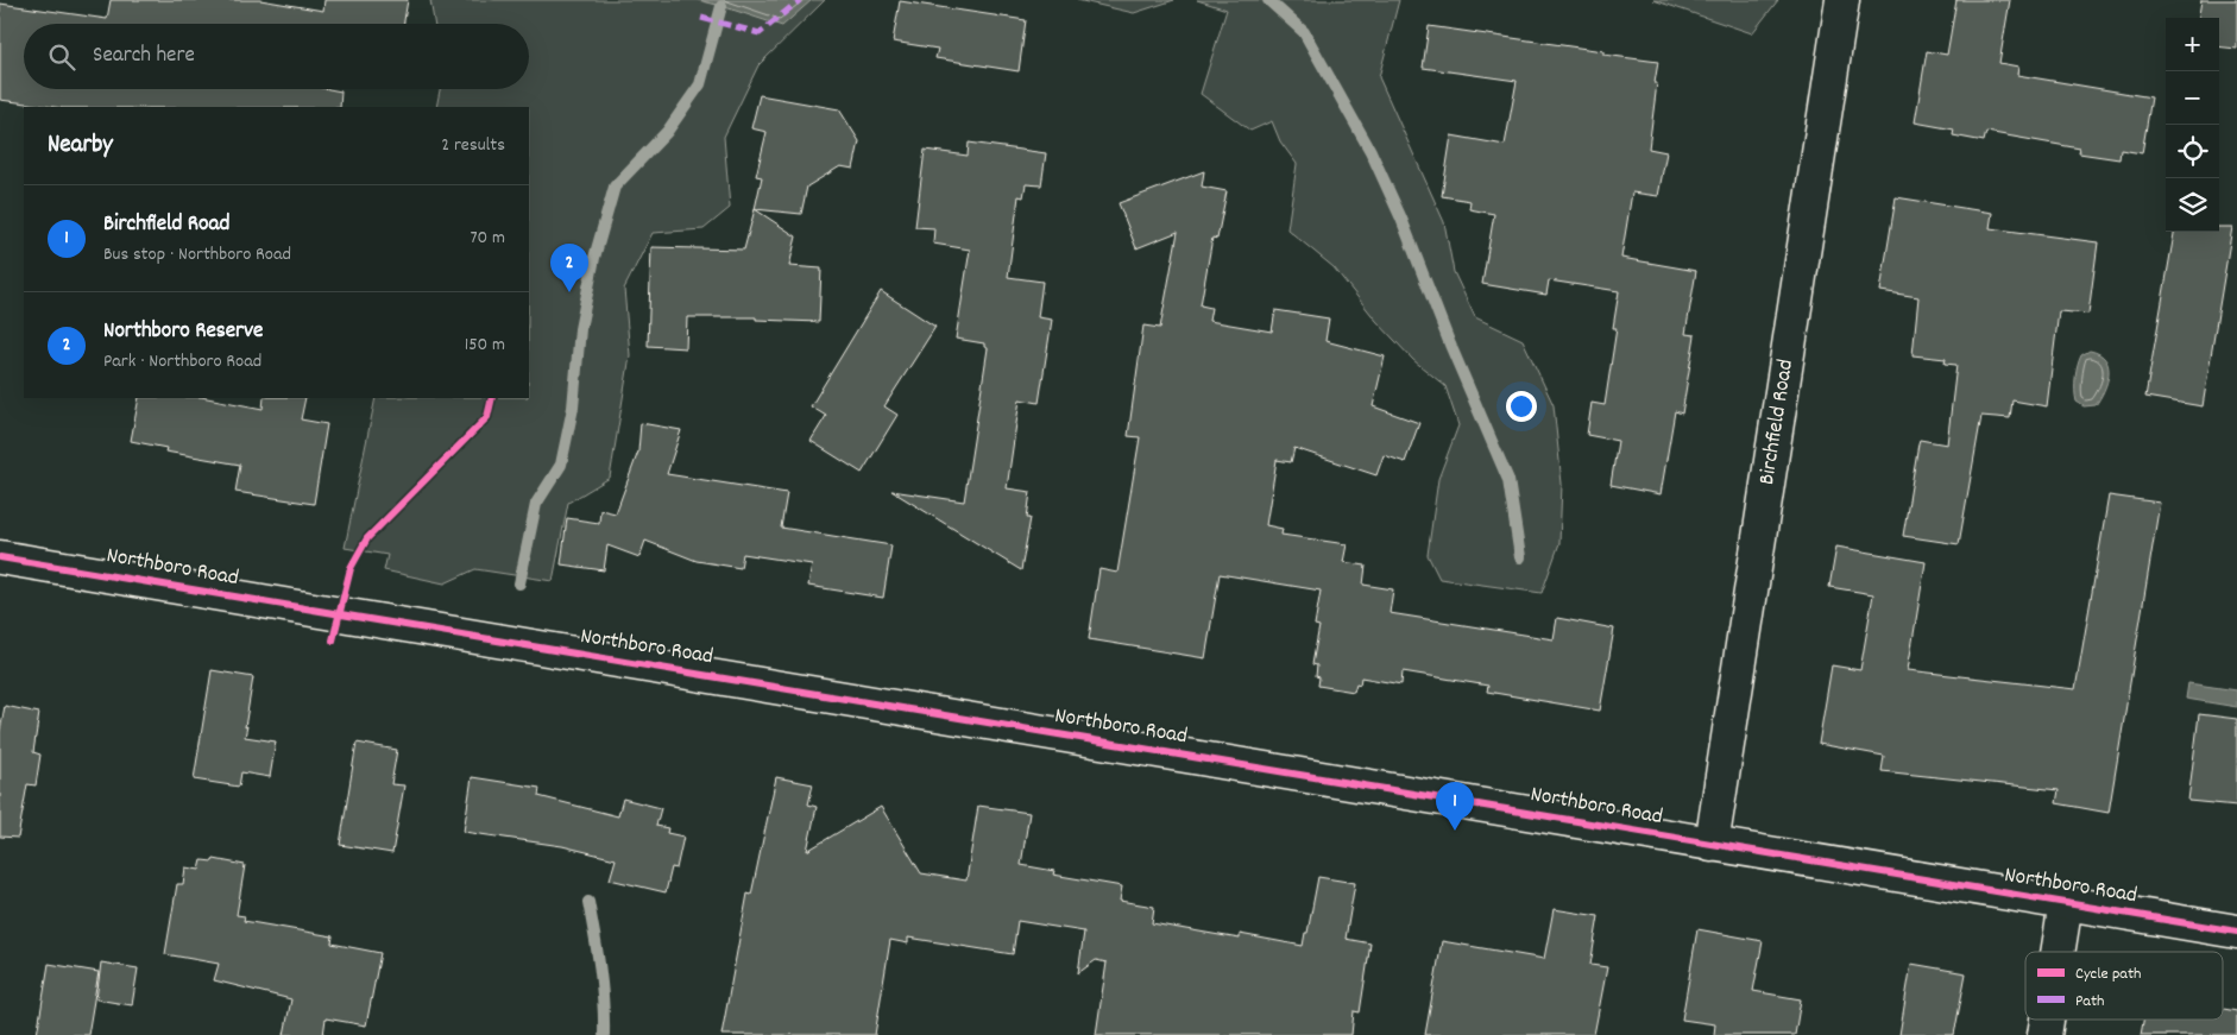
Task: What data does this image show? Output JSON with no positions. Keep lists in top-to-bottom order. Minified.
{"streets":{"street":["Birchfield Road","Northboro Road"]},"crossings":[["Birchfield Road","Northboro Road"]],"legend":["Cycle path","Path"],"page":{"map_buttons":["+","−"],"search":"Search here","heading":["Nearby","2 results"],"list":[{"mark":"1","name":"Birchfield Road","note":"Bus stop · Northboro Road","value":"70 m"},{"mark":"2","name":"Northboro Reserve","note":"Park · Northboro Road","value":"150 m"}],"pins":["2","1"]}}
